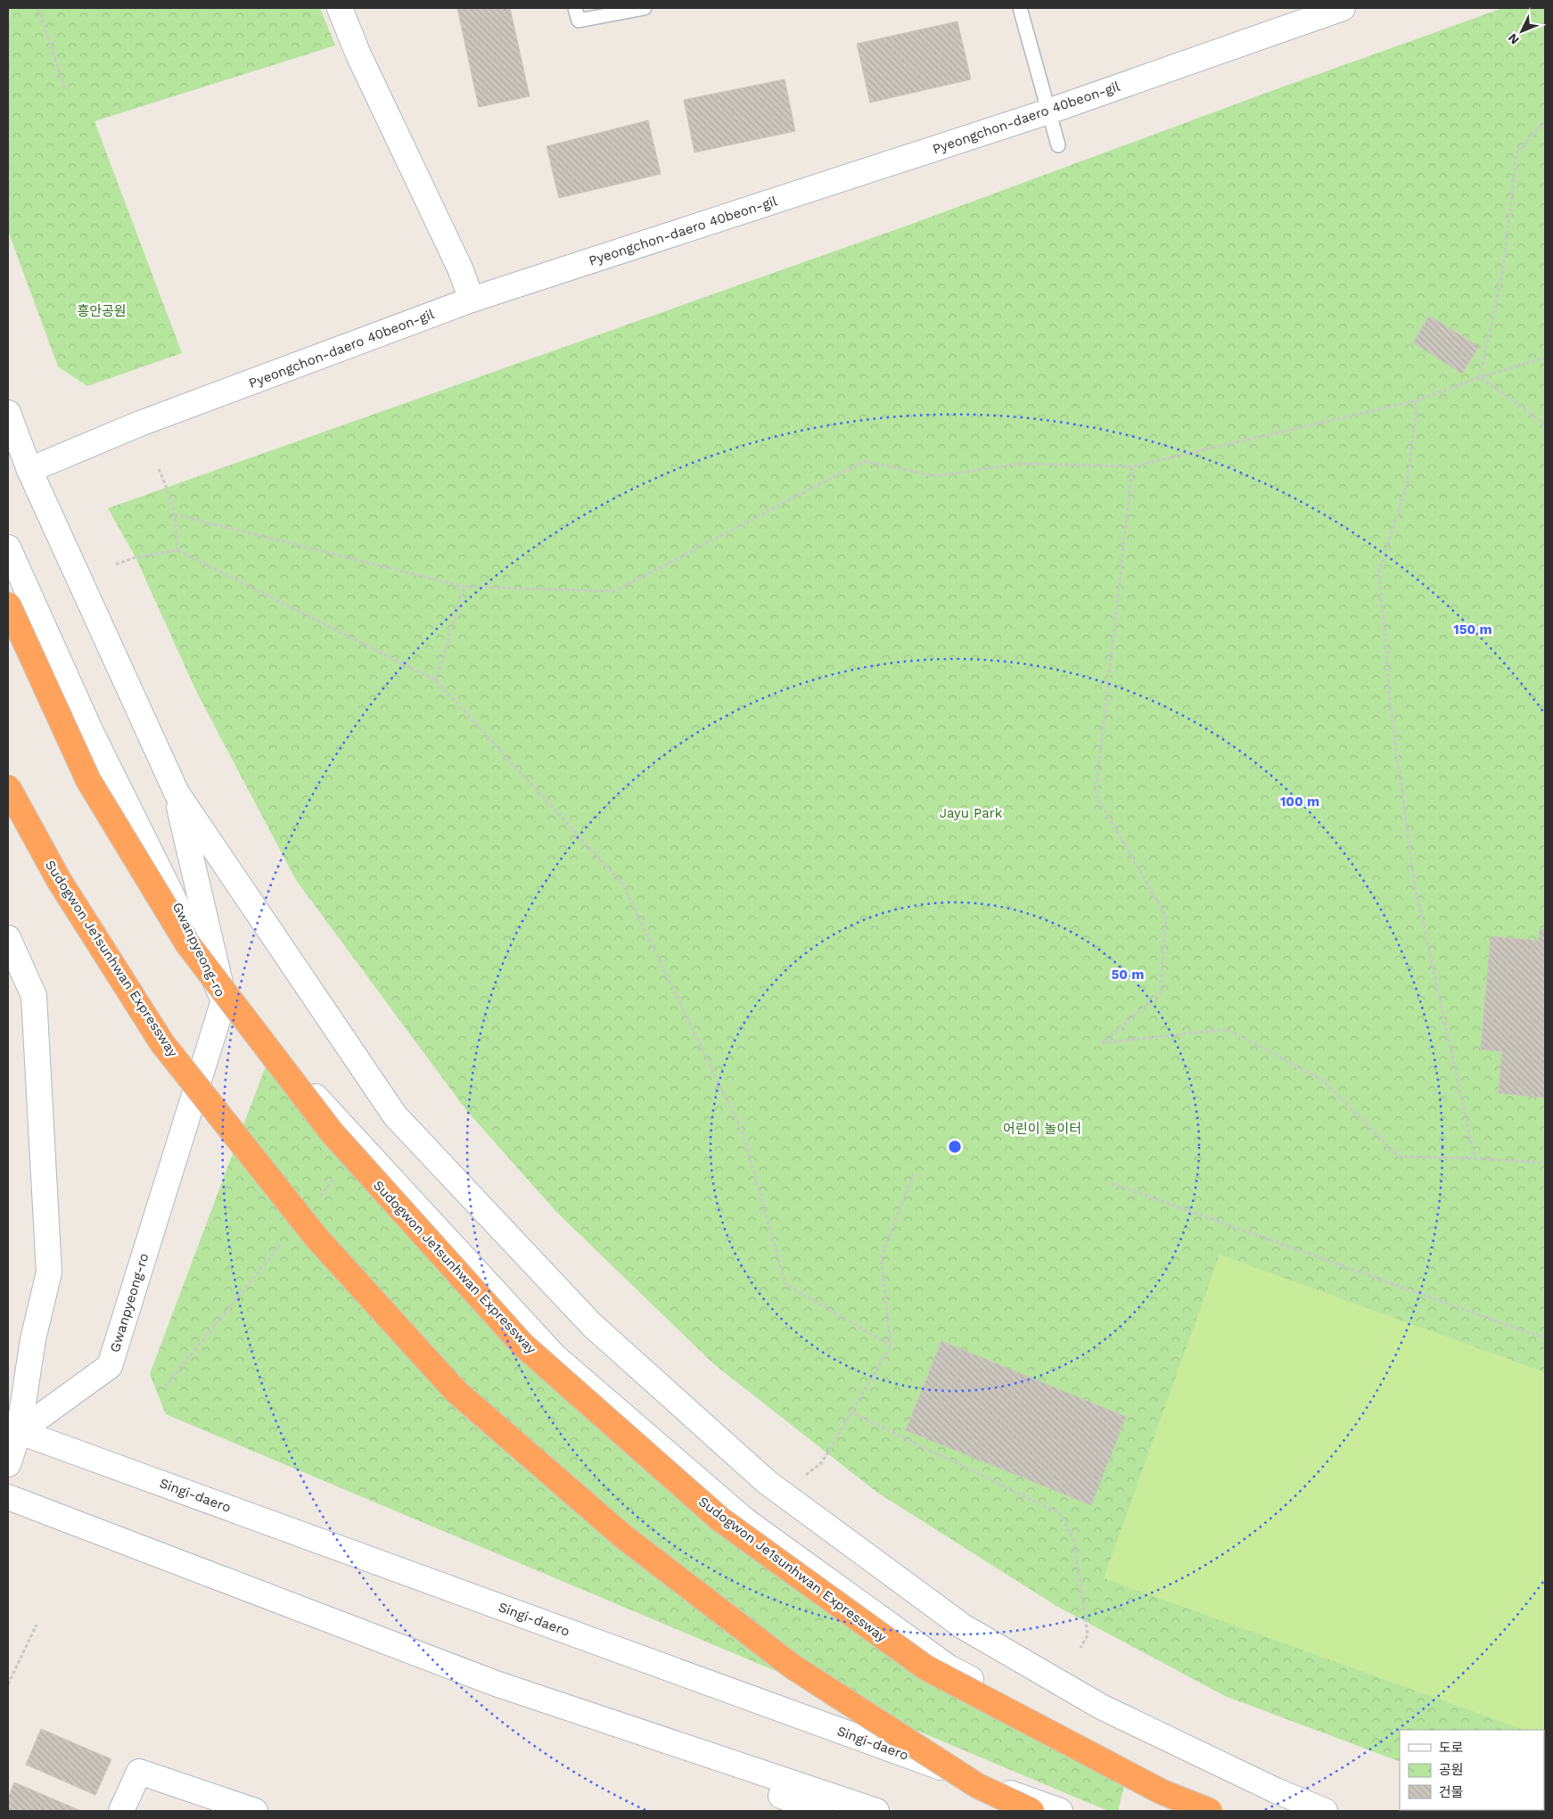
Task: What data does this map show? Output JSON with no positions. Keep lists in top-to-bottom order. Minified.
{"streets":{"highway":["Sudogwon Je1sunhwan Expressway"],"street":["Pyeongchon-daero 40beon-gil","Gwanpyeong-ro","Singi-daero"]},"crossings":[["Gwanpyeong-ro","Singi-daero"]],"parks":["흥안공원","Jayu Park","어린이 놀이터"],"legend":["도로","공원","건물"],"north":"bottom left","rings":["150 m","100 m","50 m"]}
